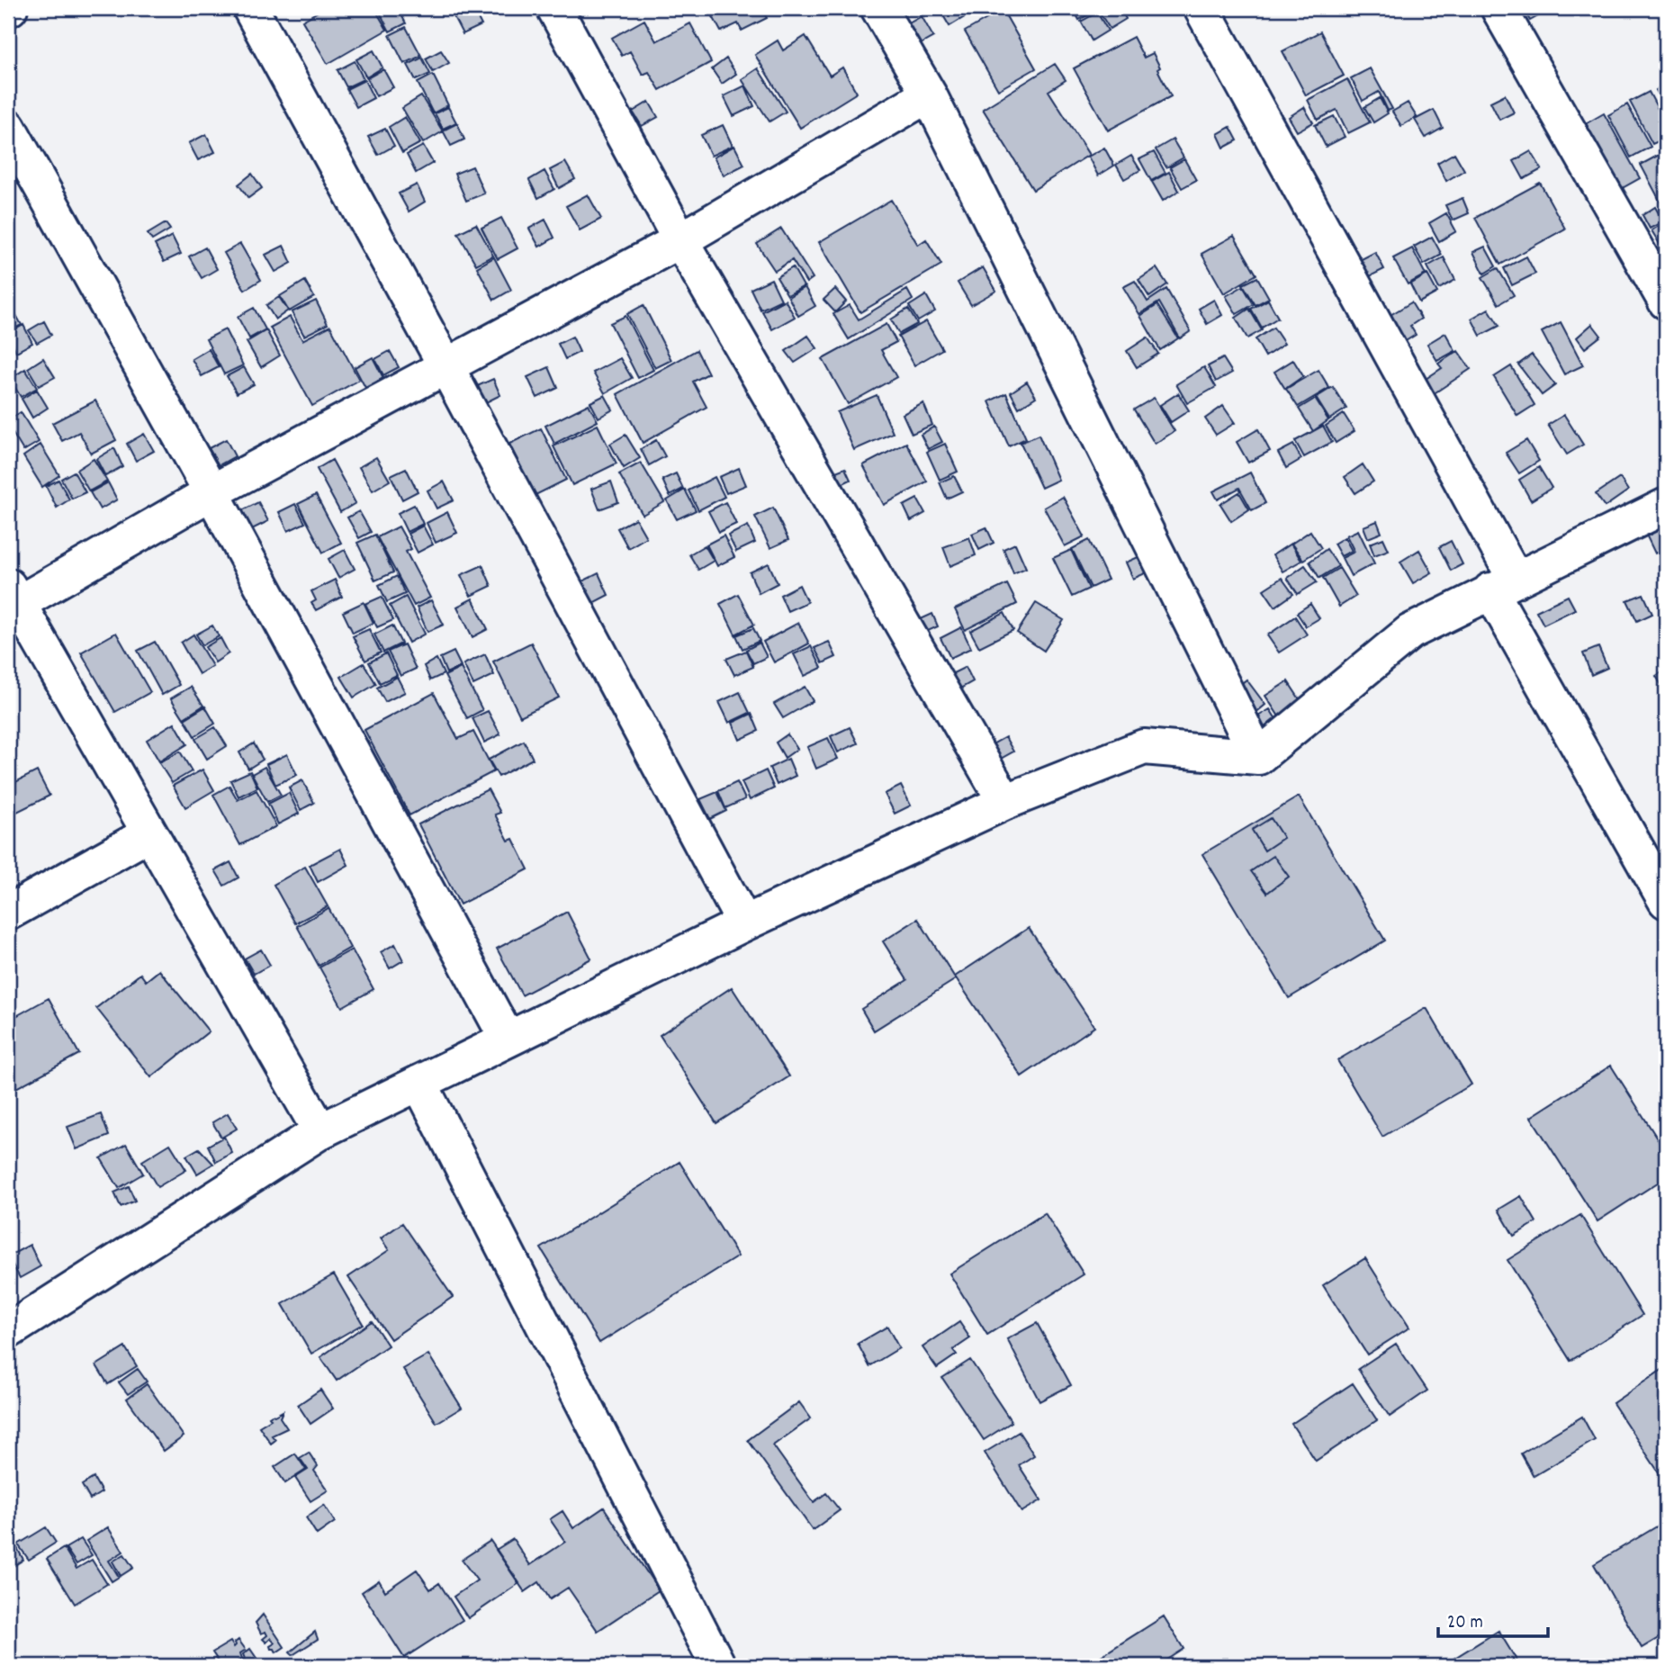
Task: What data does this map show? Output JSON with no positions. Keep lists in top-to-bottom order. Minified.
{"scale_bar":"20 m"}
